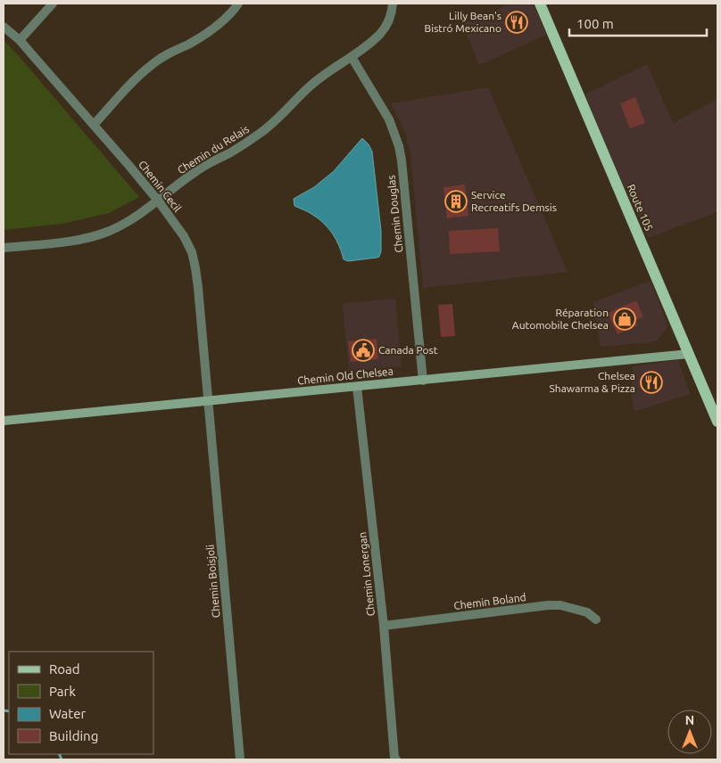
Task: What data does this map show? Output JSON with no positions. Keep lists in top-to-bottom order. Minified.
{"streets":{"main road":["Route 105"],"street":["Chemin du Relais","Chemin Cecil","Chemin Douglas","Chemin Old Chelsea","Chemin Lonergan","Chemin Boisjoli","Chemin Boland"]},"crossings":[["Chemin du Relais","Chemin Cecil"],["Chemin du Relais","Chemin Douglas"],["Chemin Cecil","Chemin Old Chelsea"],["Chemin Cecil","Chemin Boisjoli"],["Route 105","Chemin Old Chelsea"],["Chemin Douglas","Chemin Old Chelsea"],["Chemin Old Chelsea","Chemin Lonergan"],["Chemin Old Chelsea","Chemin Boisjoli"],["Chemin Lonergan","Chemin Boland"]],"places":{"restaurant":["Lilly Bean's Bistró Mexicano","Chelsea Shawarma & Pizza"],"building":["Service Recreatifs Demsis"],"shop":["Réparation Automobile Chelsea"],"public building":["Canada Post"]},"legend":["Road","Park","Water","Building"],"scale_bar":"100 m","north":"top"}
